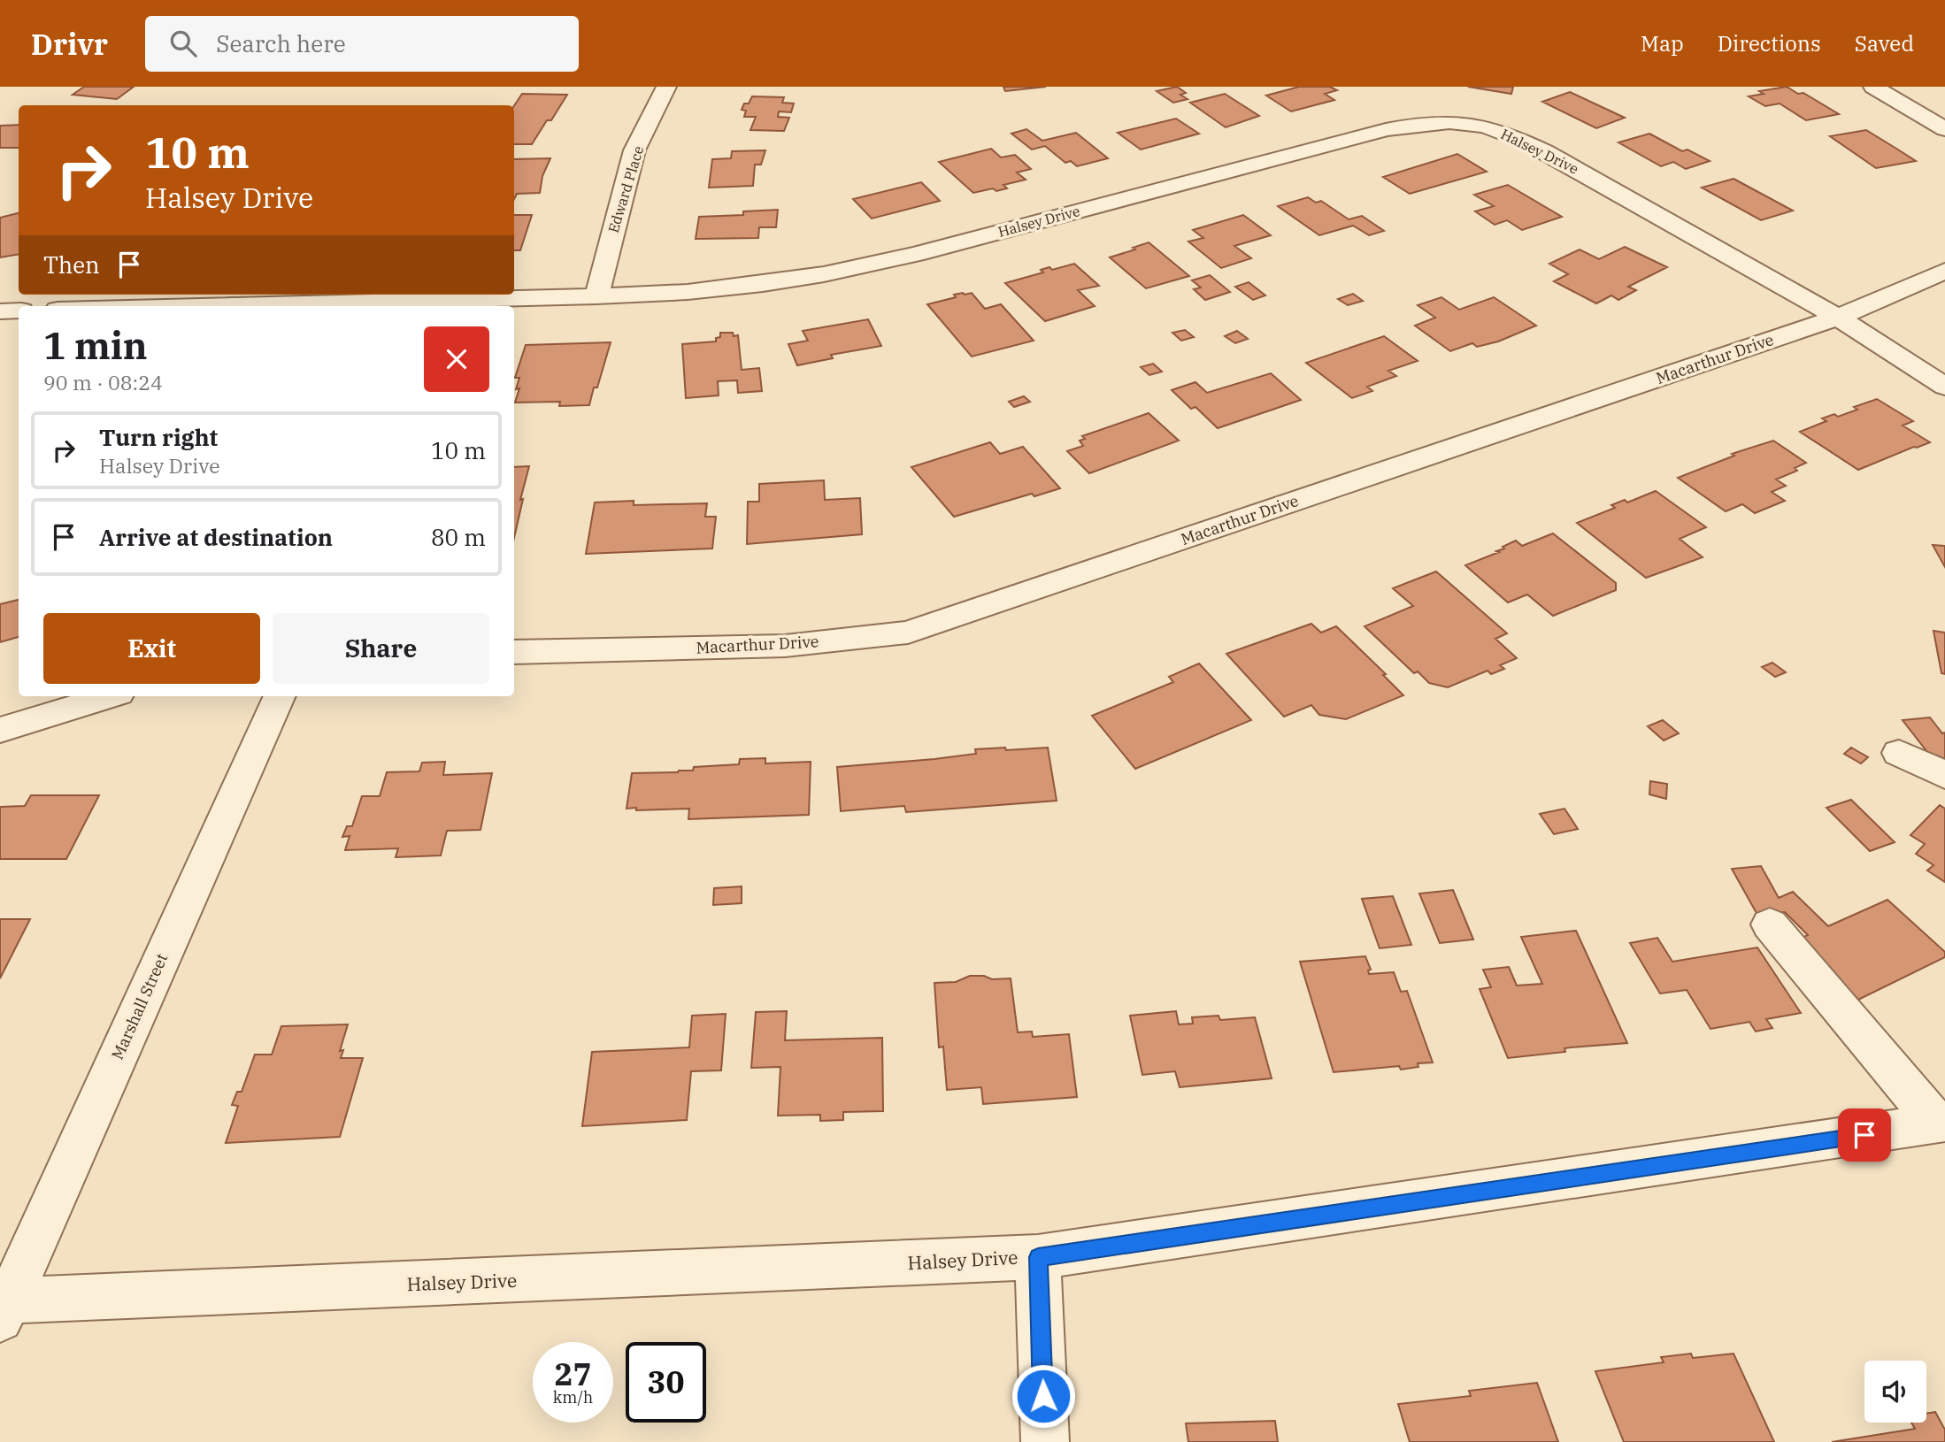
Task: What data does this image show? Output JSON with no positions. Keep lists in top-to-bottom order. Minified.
{"streets":{"street":["Halsey Drive","Edward Place","Macarthur Drive","Marshall Street"]},"crossings":[["Halsey Drive","Edward Place"],["Halsey Drive","Macarthur Drive"],["Halsey Drive","Marshall Street"]],"page":{"header":"Drivr","search":"Search here","nav":["Map","Directions","Saved"],"turn":["10 m","Halsey Drive"],"then":"Then","heading":["1 min","90 m · 08:24"],"list":[{"name":"Turn right","note":"Halsey Drive","value":"10 m"},{"name":"Arrive at destination","value":"80 m"}],"buttons":["Exit","Share"],"speed":"27 km/h","limit":"30"}}
